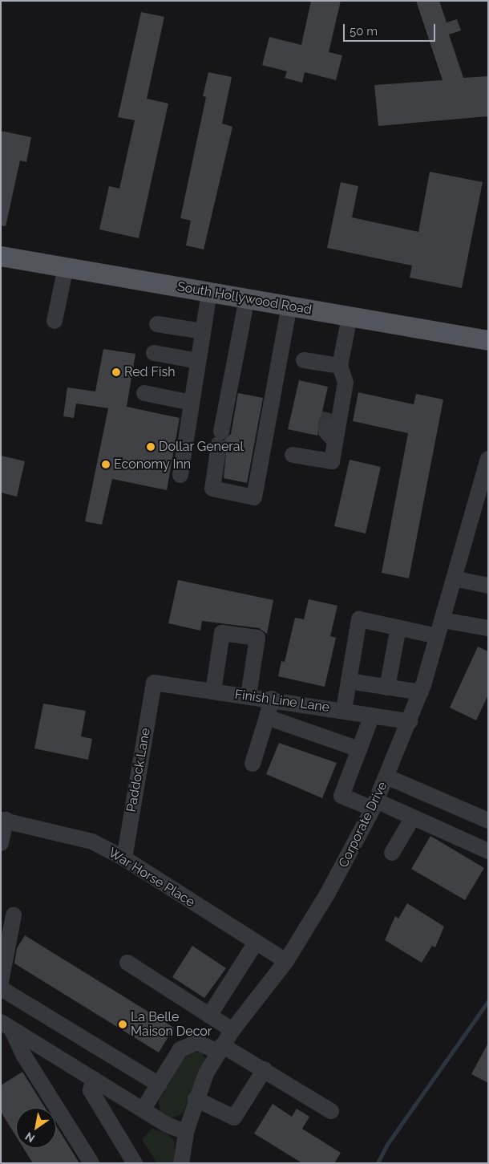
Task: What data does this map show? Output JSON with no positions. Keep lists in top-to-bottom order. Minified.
{"streets":{"main road":["South Hollywood Road"],"street":["Finish Line Lane","Paddock Lane","Corporate Drive","War Horse Place"]},"crossings":[["Finish Line Lane","Paddock Lane"],["Finish Line Lane","Corporate Drive"],["Paddock Lane","War Horse Place"],["Corporate Drive","War Horse Place"]],"places":["Red Fish","Dollar General","Economy Inn","La Belle Maison Decor"],"scale_bar":"50 m","north":"bottom left"}
